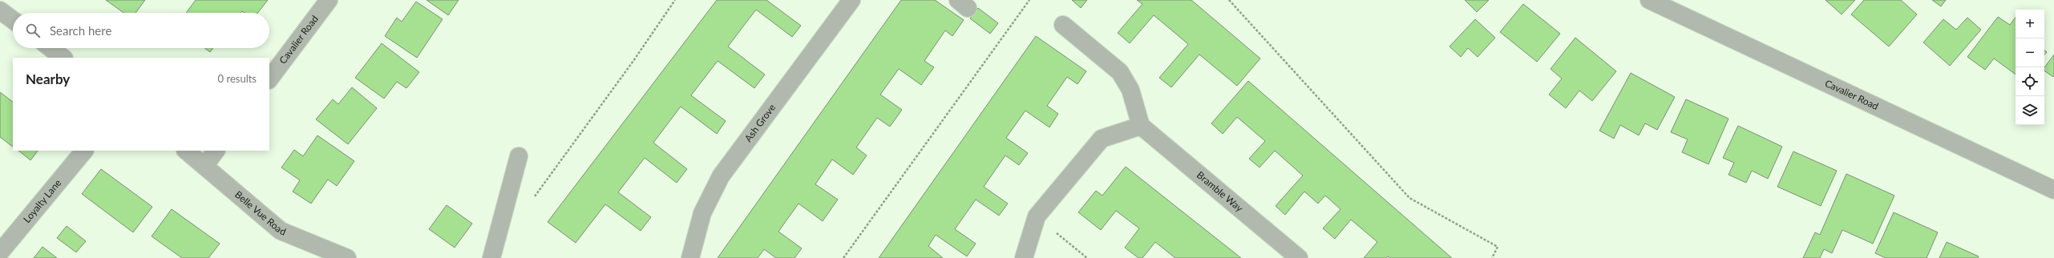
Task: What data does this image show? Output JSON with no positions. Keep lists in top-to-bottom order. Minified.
{"streets":{"street":["Cavalier Road","Ash Grove","Bramble Way","Loyalty Lane","Belle Vue Road"]},"page":{"map_buttons":["+","−"],"search":"Search here","heading":["Nearby","0 results"]}}
